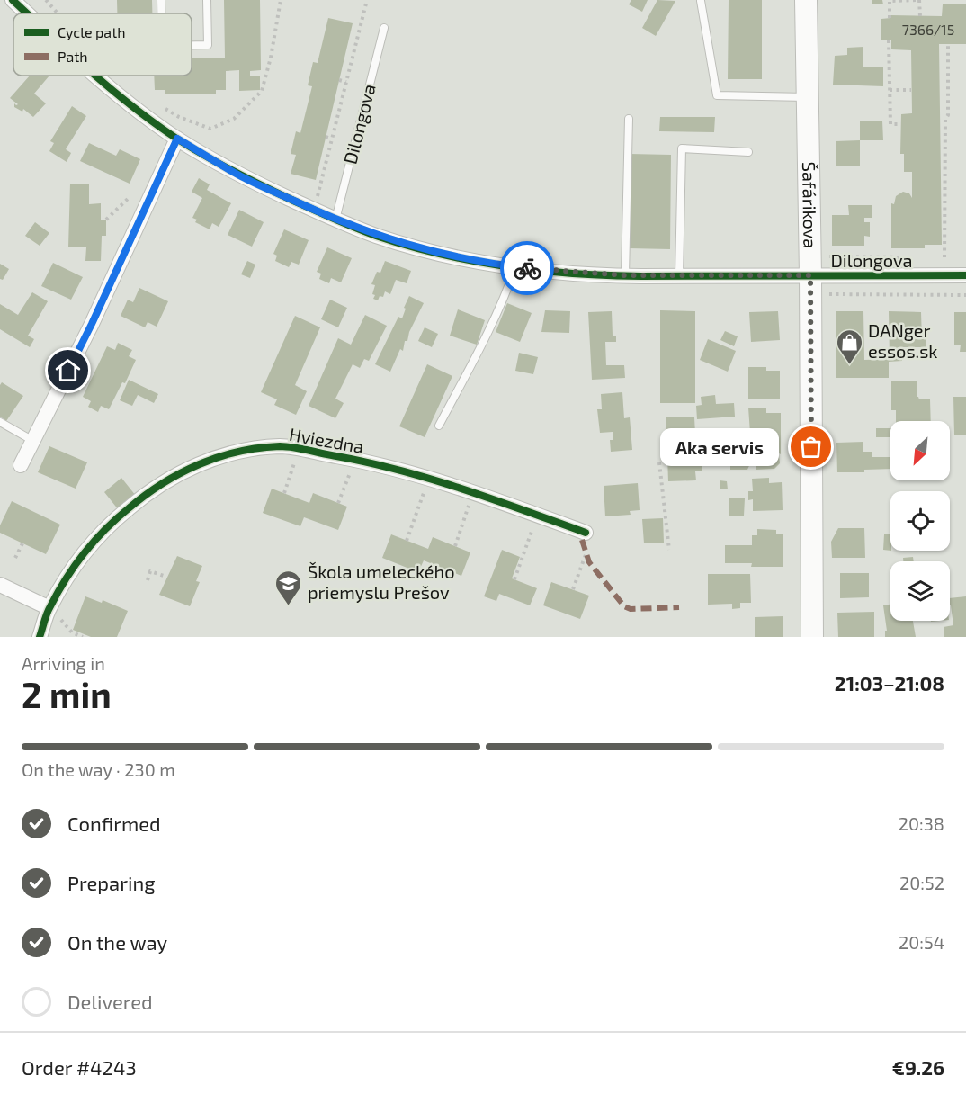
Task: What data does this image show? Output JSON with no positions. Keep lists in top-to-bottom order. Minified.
{"streets":{"street":["Dilongova","Šafárikova","Hviezdna"]},"crossings":[["Dilongova","Šafárikova"]],"places":{"shop":["DANger essos.sk"],"other":["Aka servis"],"school or university":["Škola umeleckého priemyslu Prešov"]},"house_numbers":["7366/15"],"legend":["Cycle path","Path"],"north":"bottom left","page":{"bubble":"Aka servis","heading":["2 min","Arriving in","21:03–21:08"],"panel":["Order #4243","€9.26"],"bar":"On the way · 230 m","list":[["Confirmed","20:38"],["Preparing","20:52"],["On the way","20:54"],"Delivered"]}}
